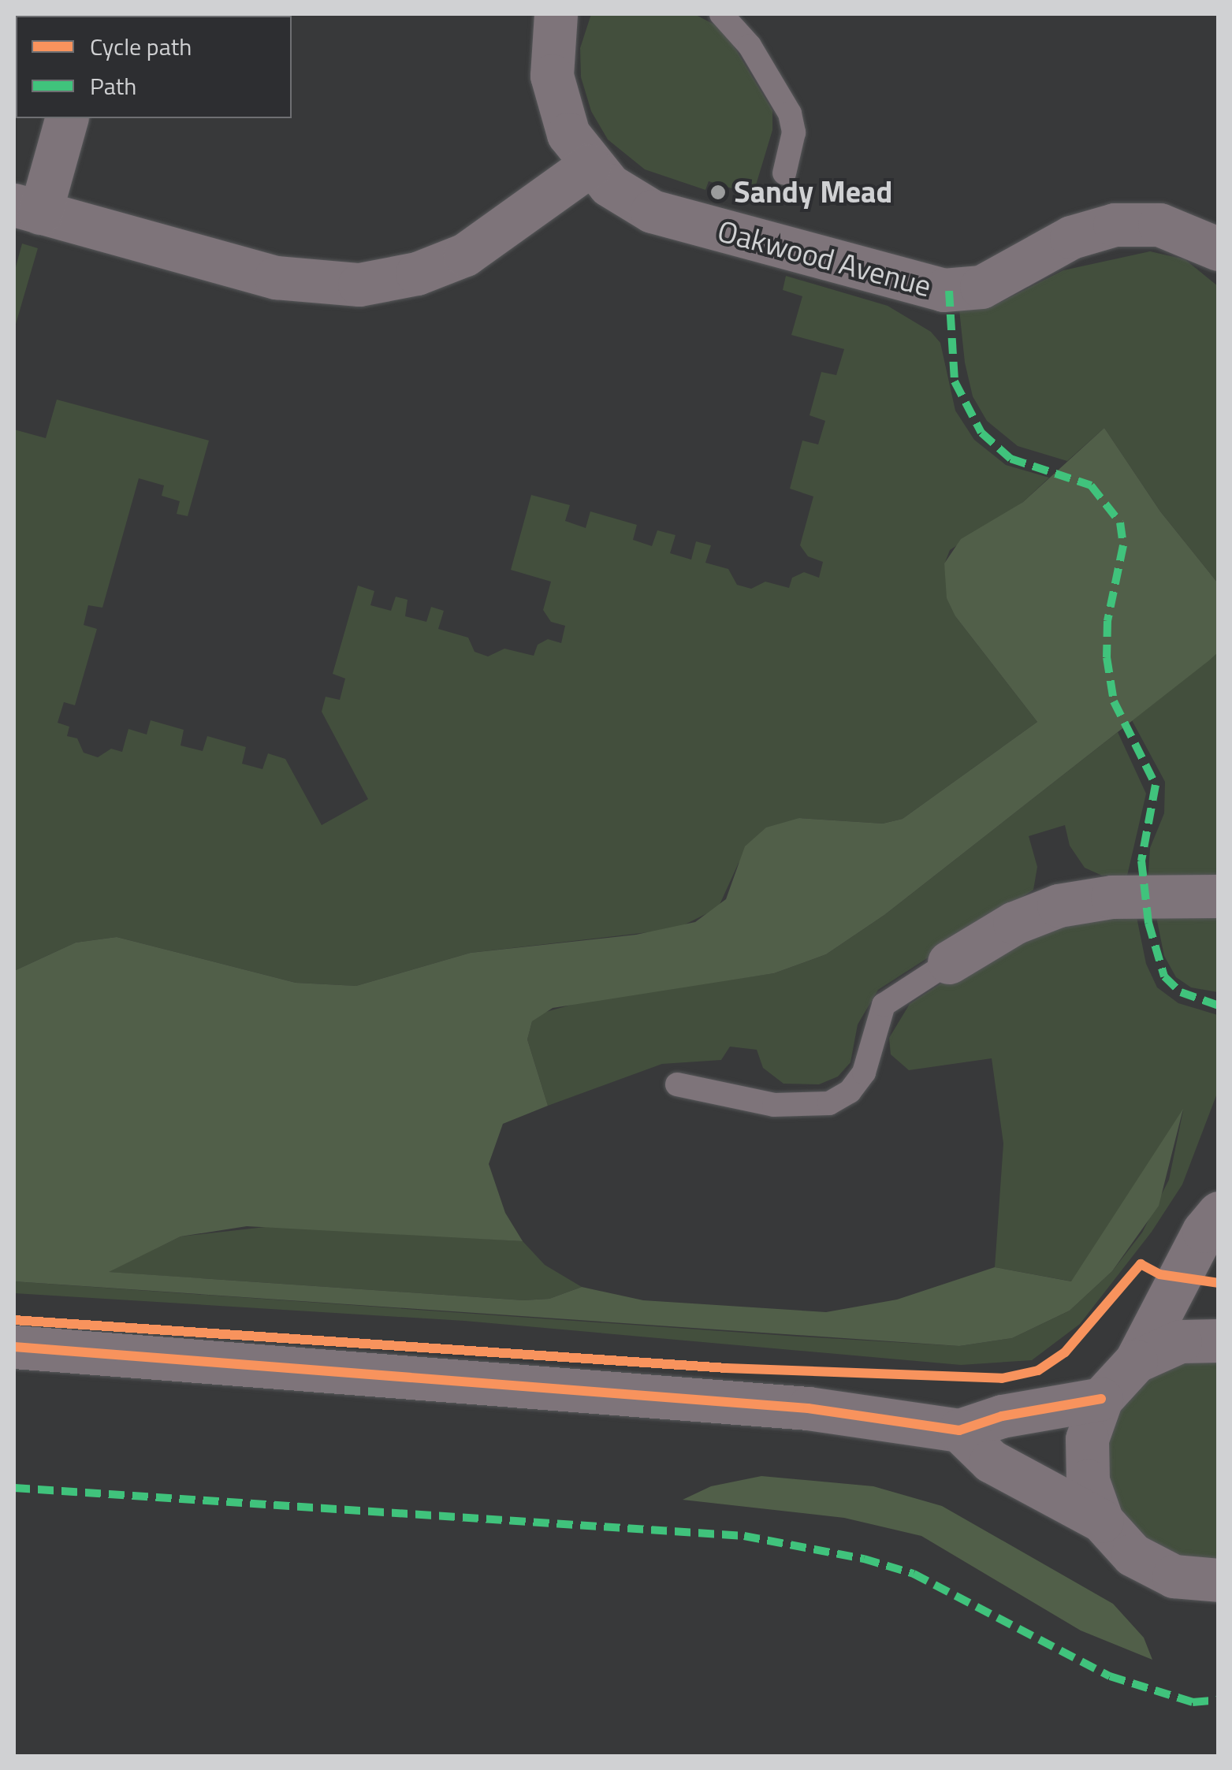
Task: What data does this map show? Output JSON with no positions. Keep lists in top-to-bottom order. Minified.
{"streets":{"street":["Oakwood Avenue"]},"places":["Sandy Mead"],"legend":["Cycle path","Path"]}
